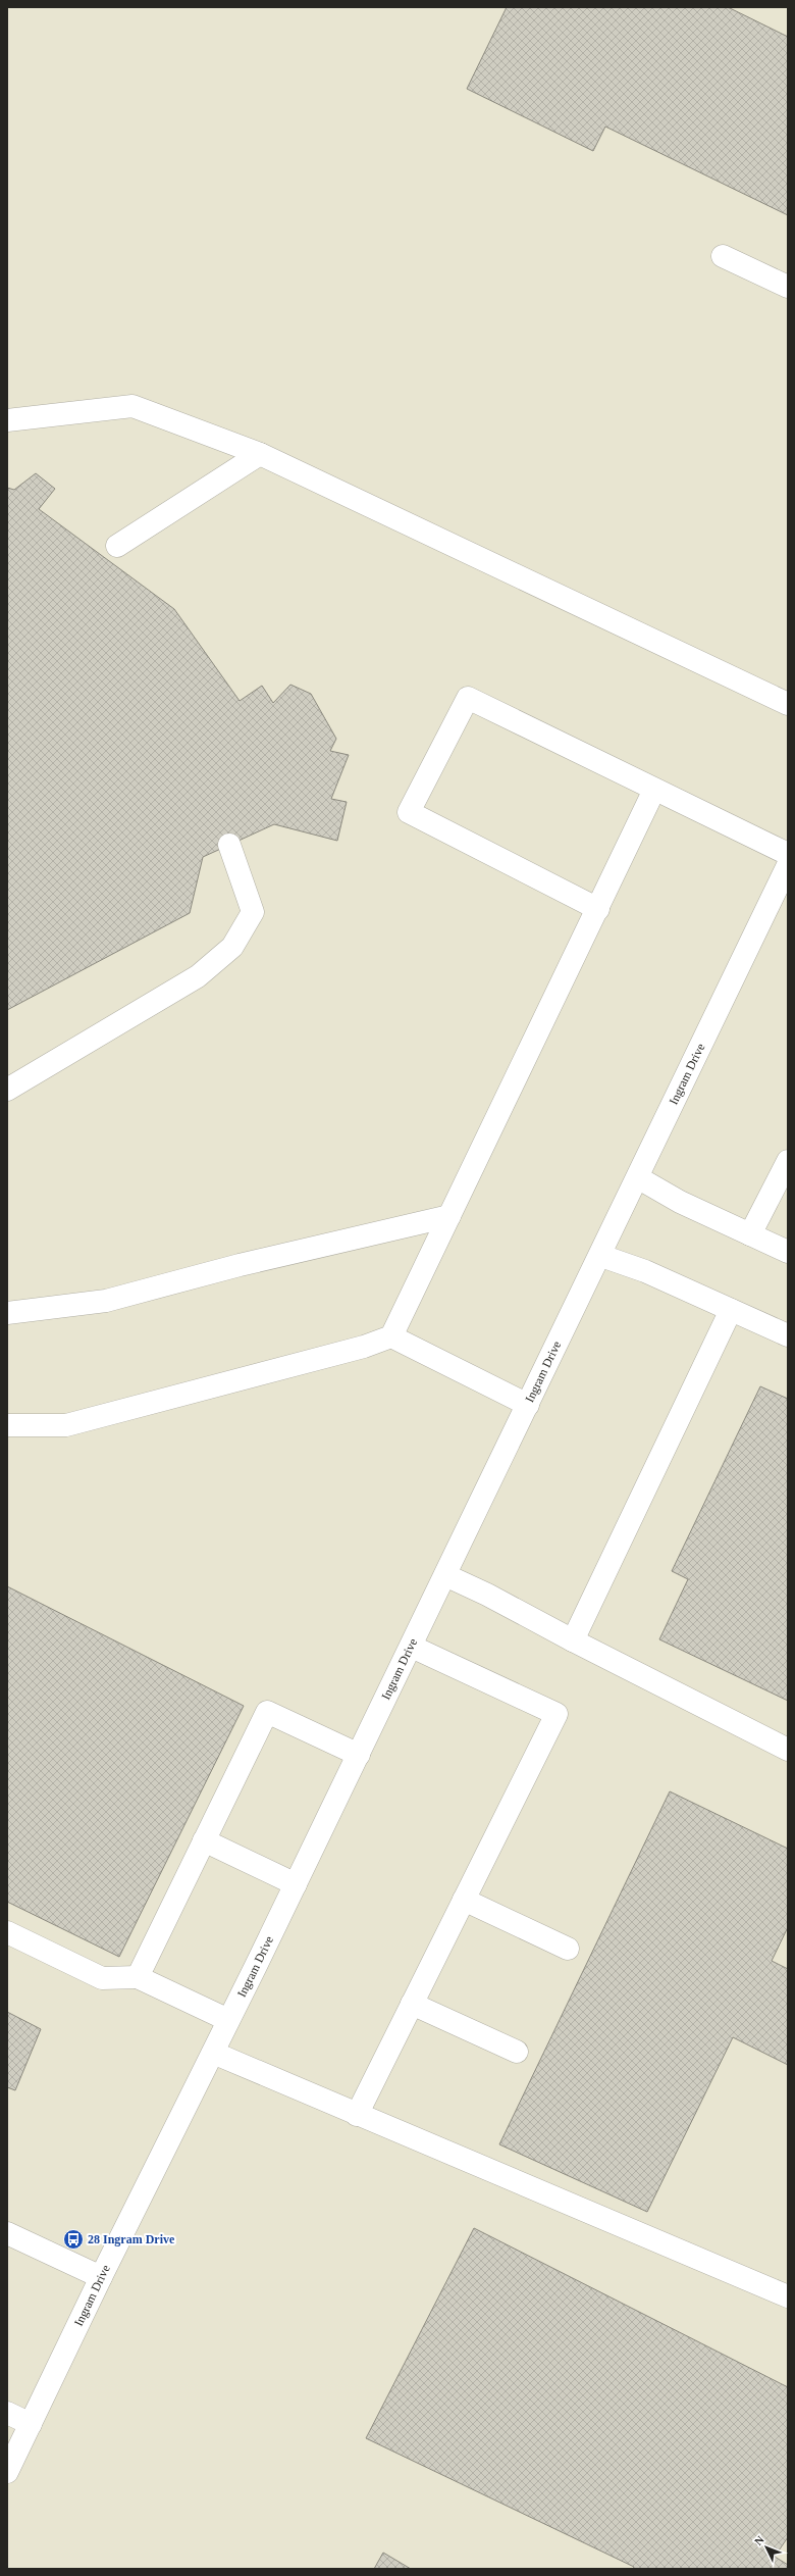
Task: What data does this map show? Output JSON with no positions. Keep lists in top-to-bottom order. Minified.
{"streets":{"street":["Ingram Drive"]},"places":{"bus stop":["28 Ingram Drive"]},"north":"top left"}
